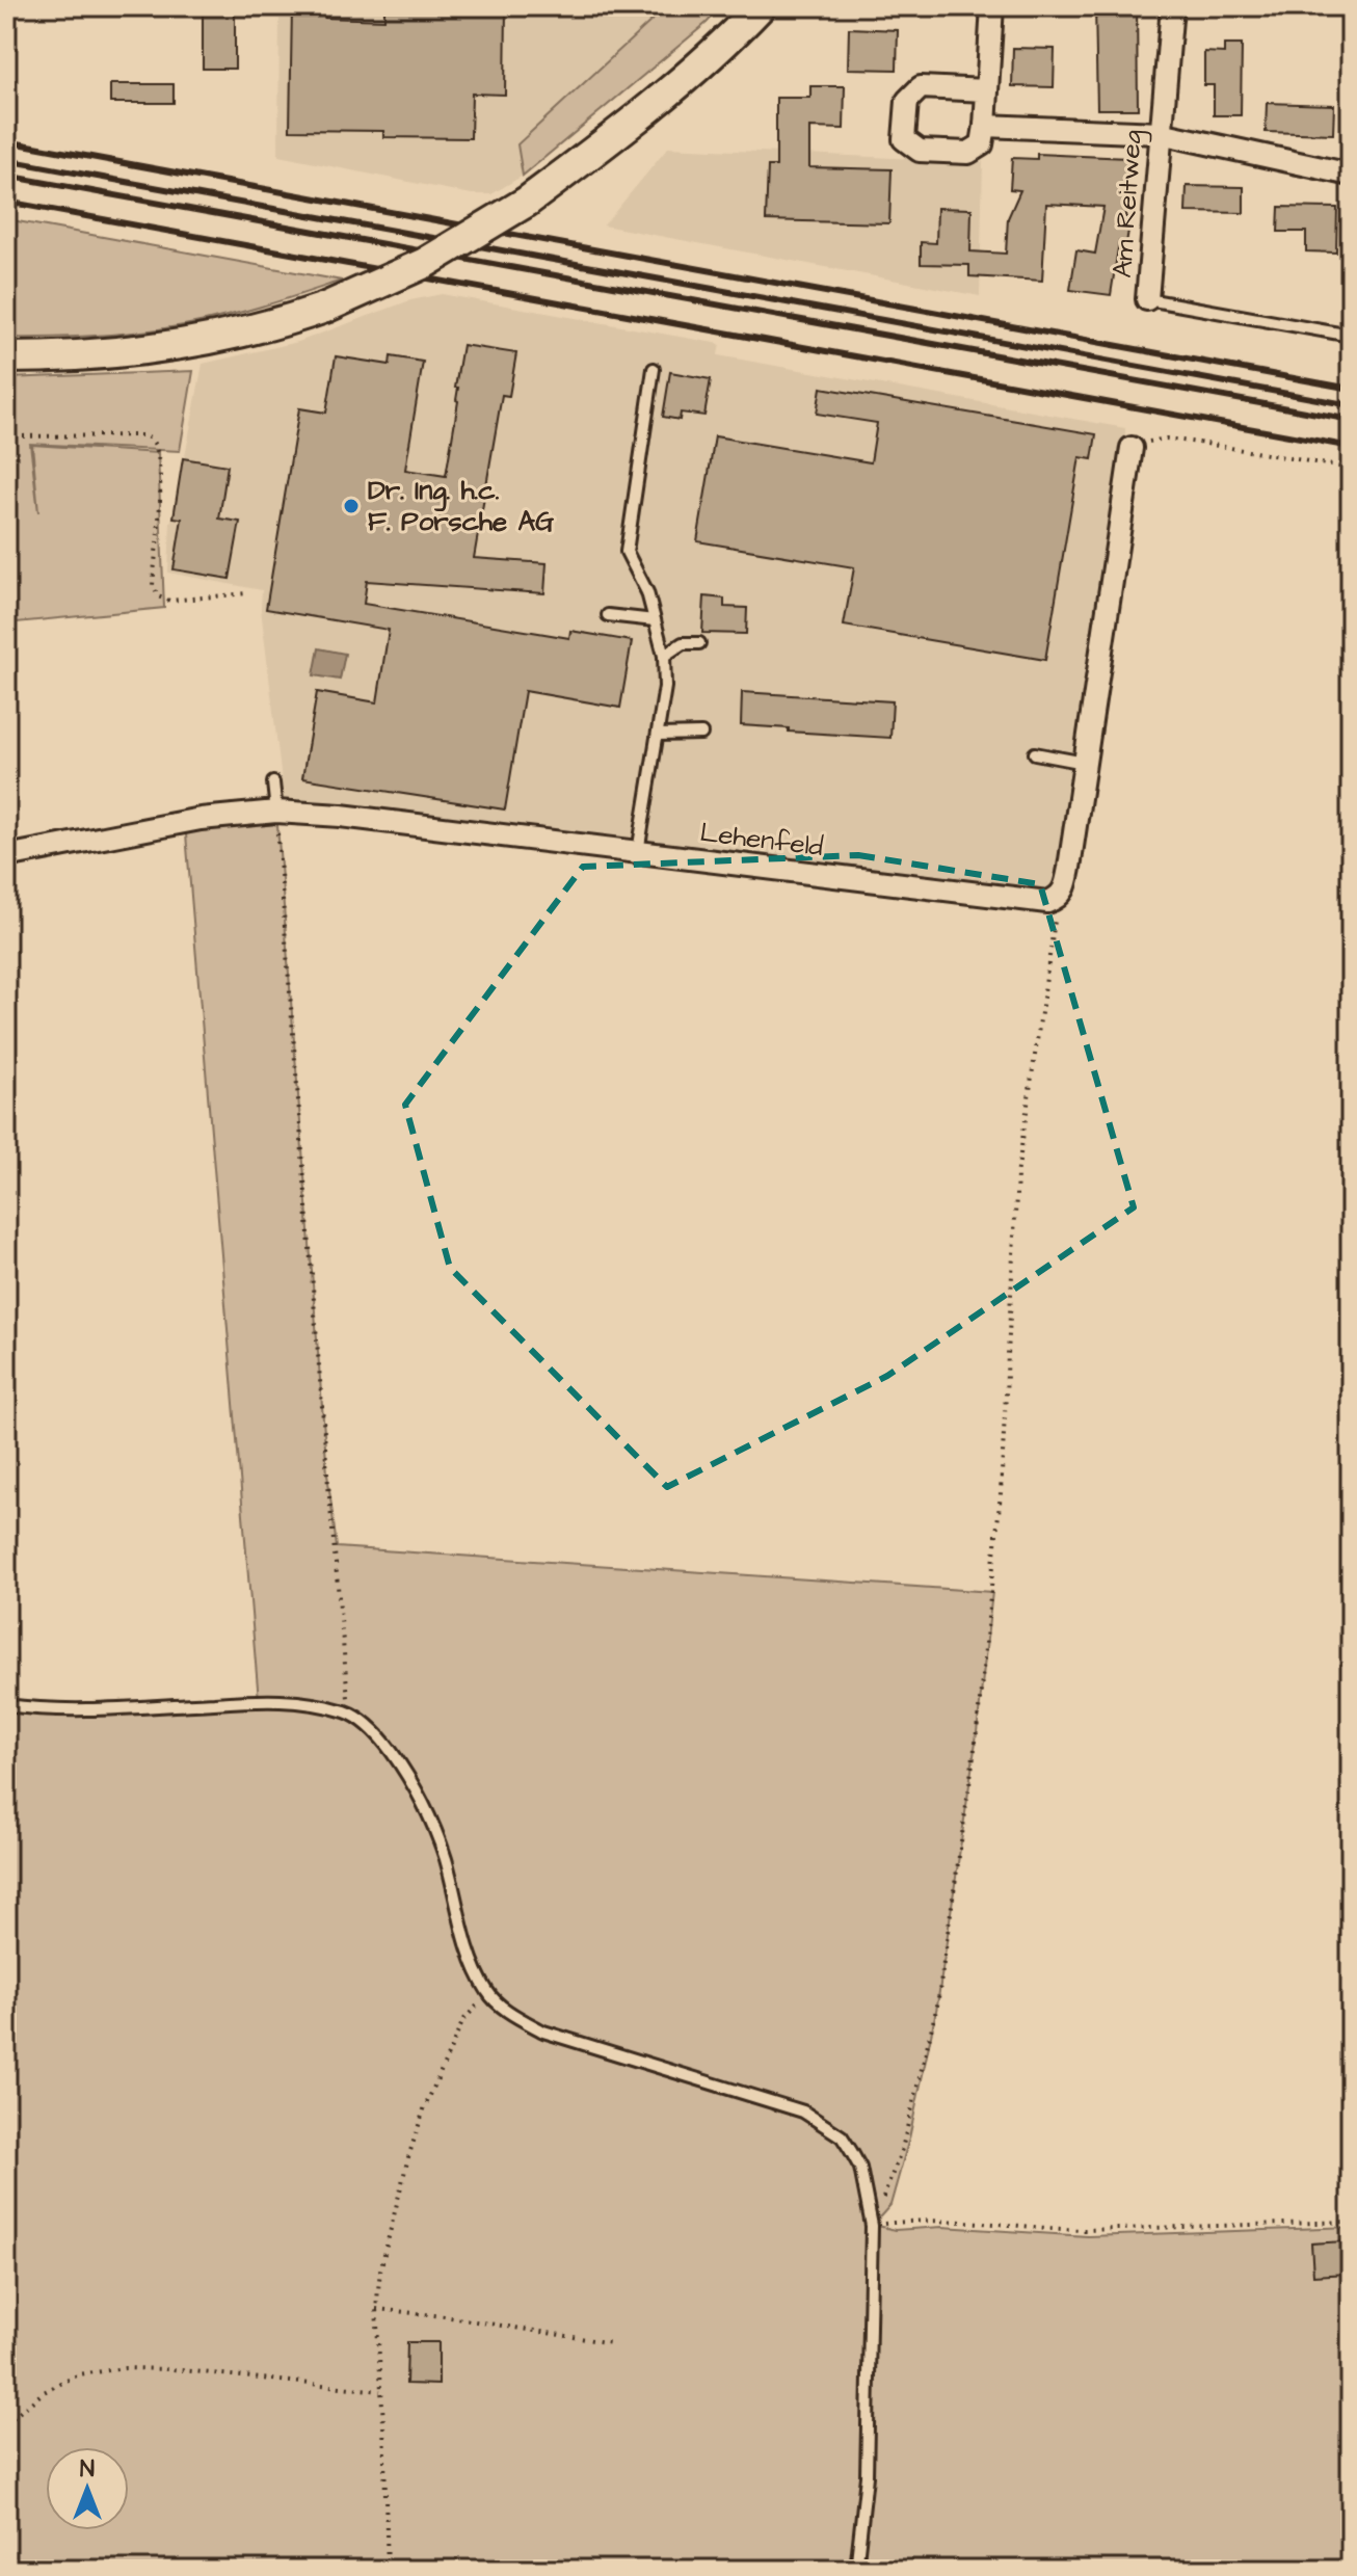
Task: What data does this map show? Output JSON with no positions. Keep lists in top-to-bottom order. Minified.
{"streets":{"street":["Am Reitweg","Lehenfeld"]},"places":["Dr. Ing. h.c. F. Porsche AG"],"north":"top"}
